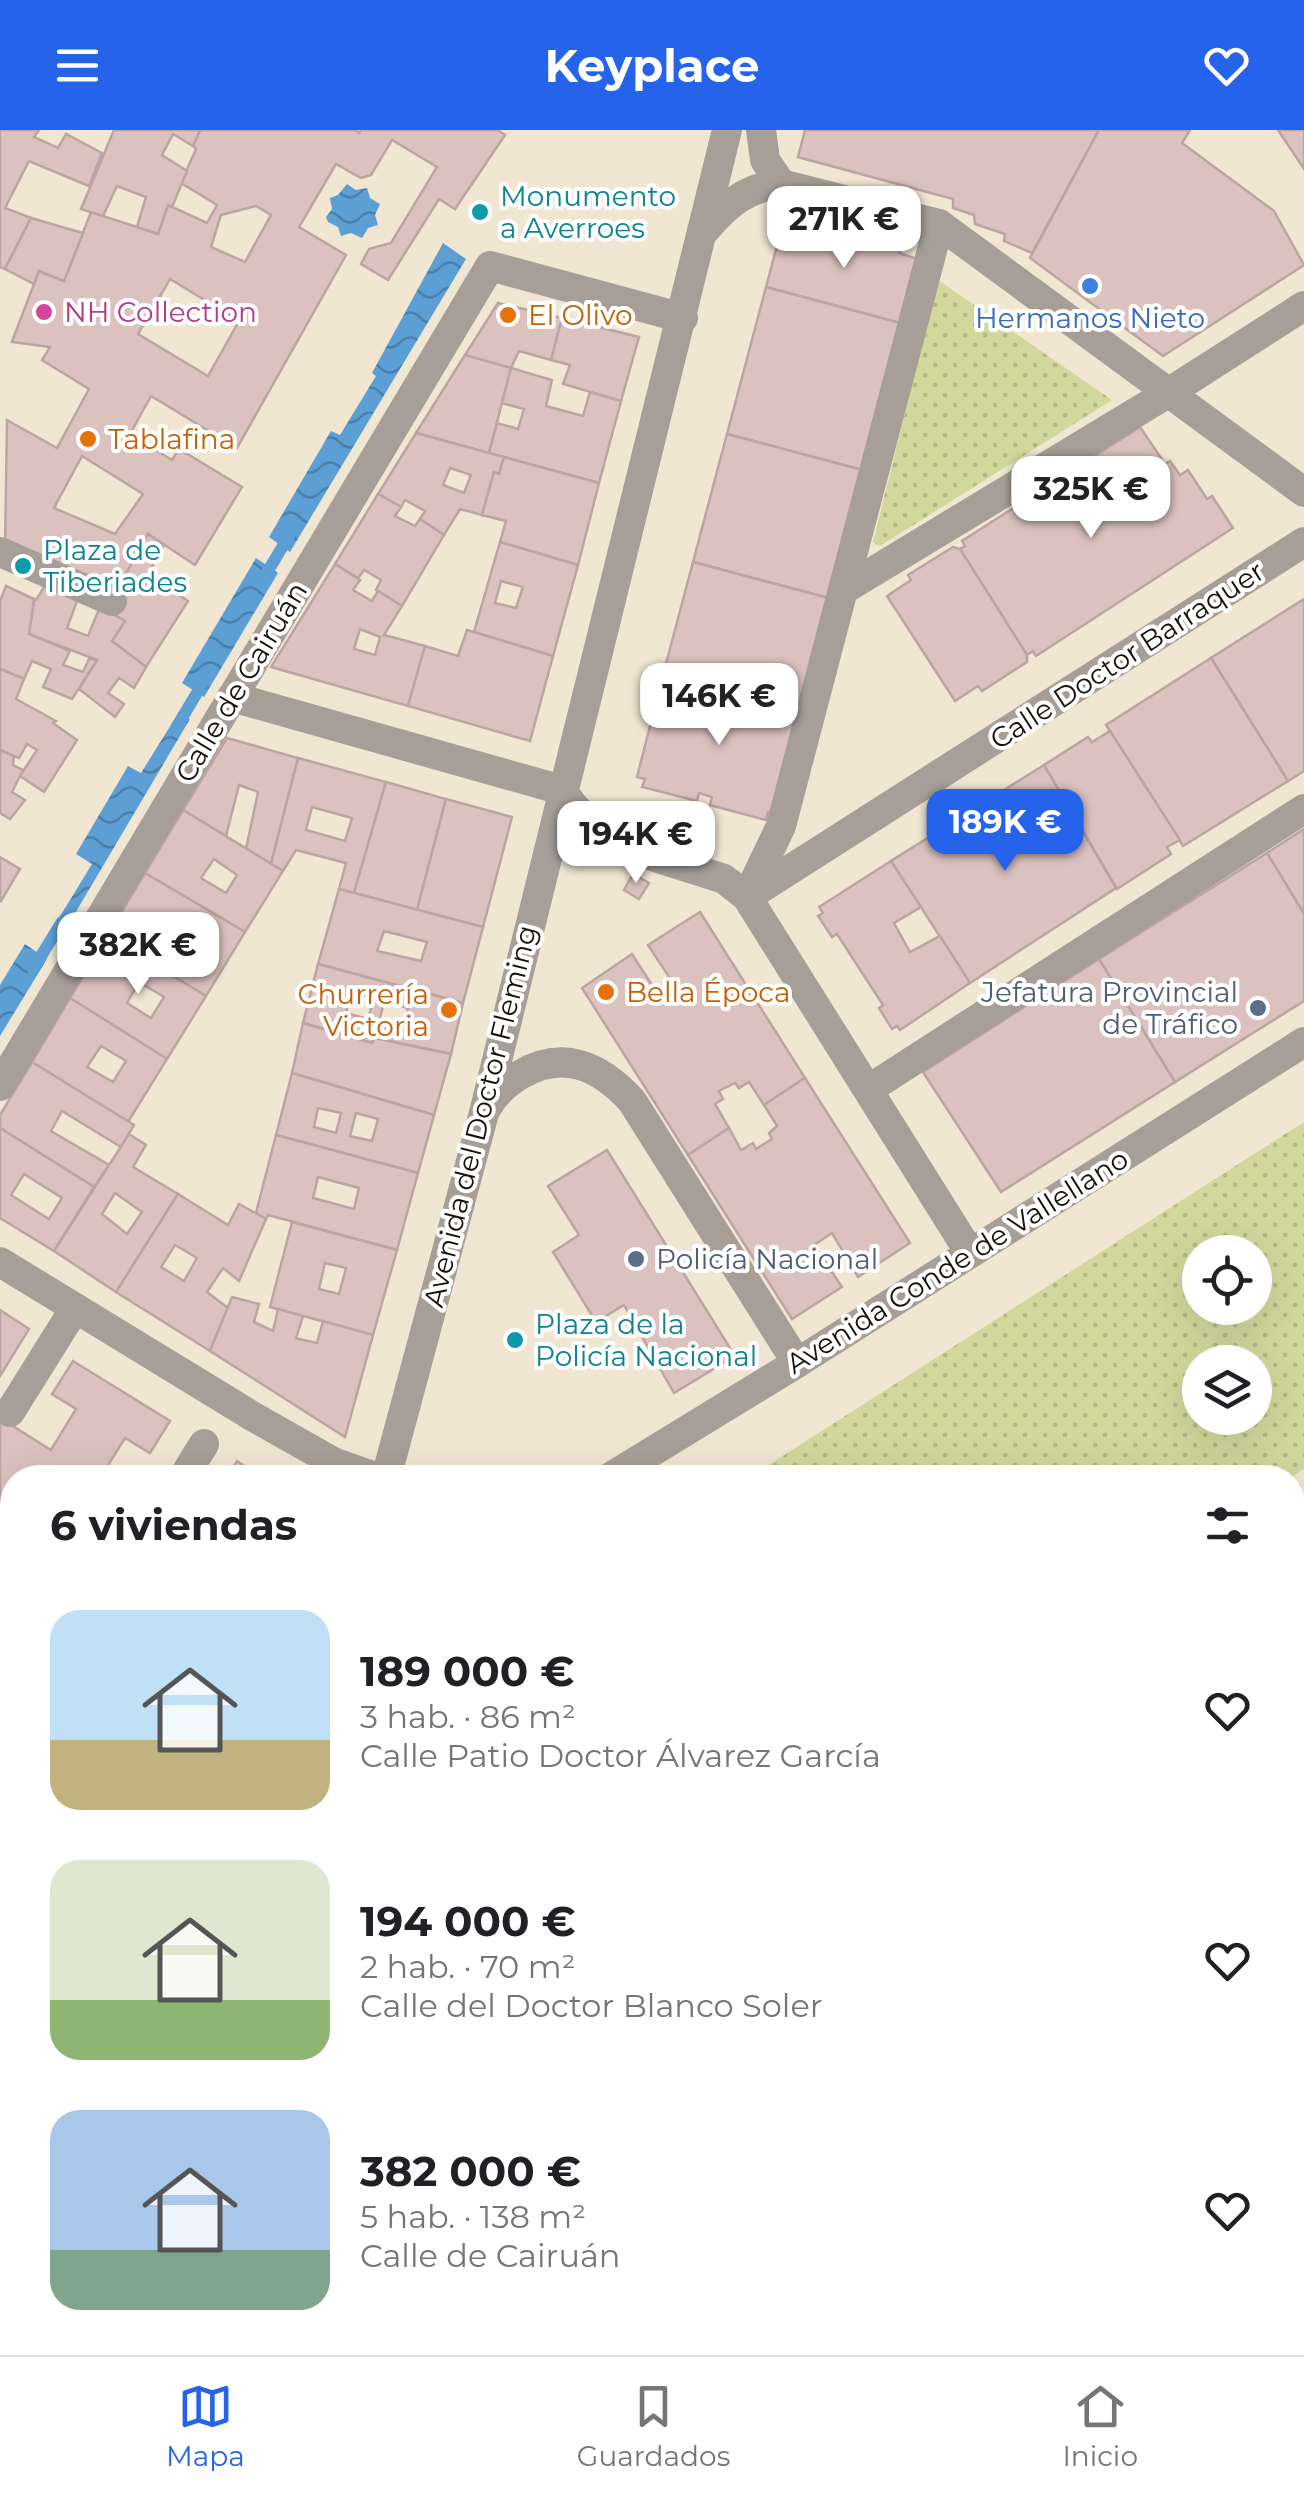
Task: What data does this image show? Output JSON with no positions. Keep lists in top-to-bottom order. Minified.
{"streets":{"street":["Calle Doctor Barraquer","Calle de Cairuán","Avenida del Doctor Fleming","Avenida Conde de Vallellano"]},"crossings":[["Calle de Cairuán","Avenida del Doctor Fleming"]],"places":["Monumento a Averroes","Hermanos Nieto","NH Collection","El Olivo","Tablafina","Plaza de Tiberiades","Bella Época","Jefatura Provincial de Tráfico","Churrería Victoria","Policía Nacional","Plaza de la Policía Nacional"],"page":{"header":"Keyplace","price":["271K €","325K €","146K €","189K €","194K €","382K €"],"heading":"6 viviendas","list":[{"name":"189 000 €","note":"3 hab. · 86 m² · Calle Patio Doctor Álvarez García"},{"name":"194 000 €","note":"2 hab. · 70 m² · Calle del Doctor Blanco Soler"},{"name":"382 000 €","note":"5 hab. · 138 m² · Calle de Cairuán"}],"tabs":["Mapa","Guardados","Inicio"]}}
